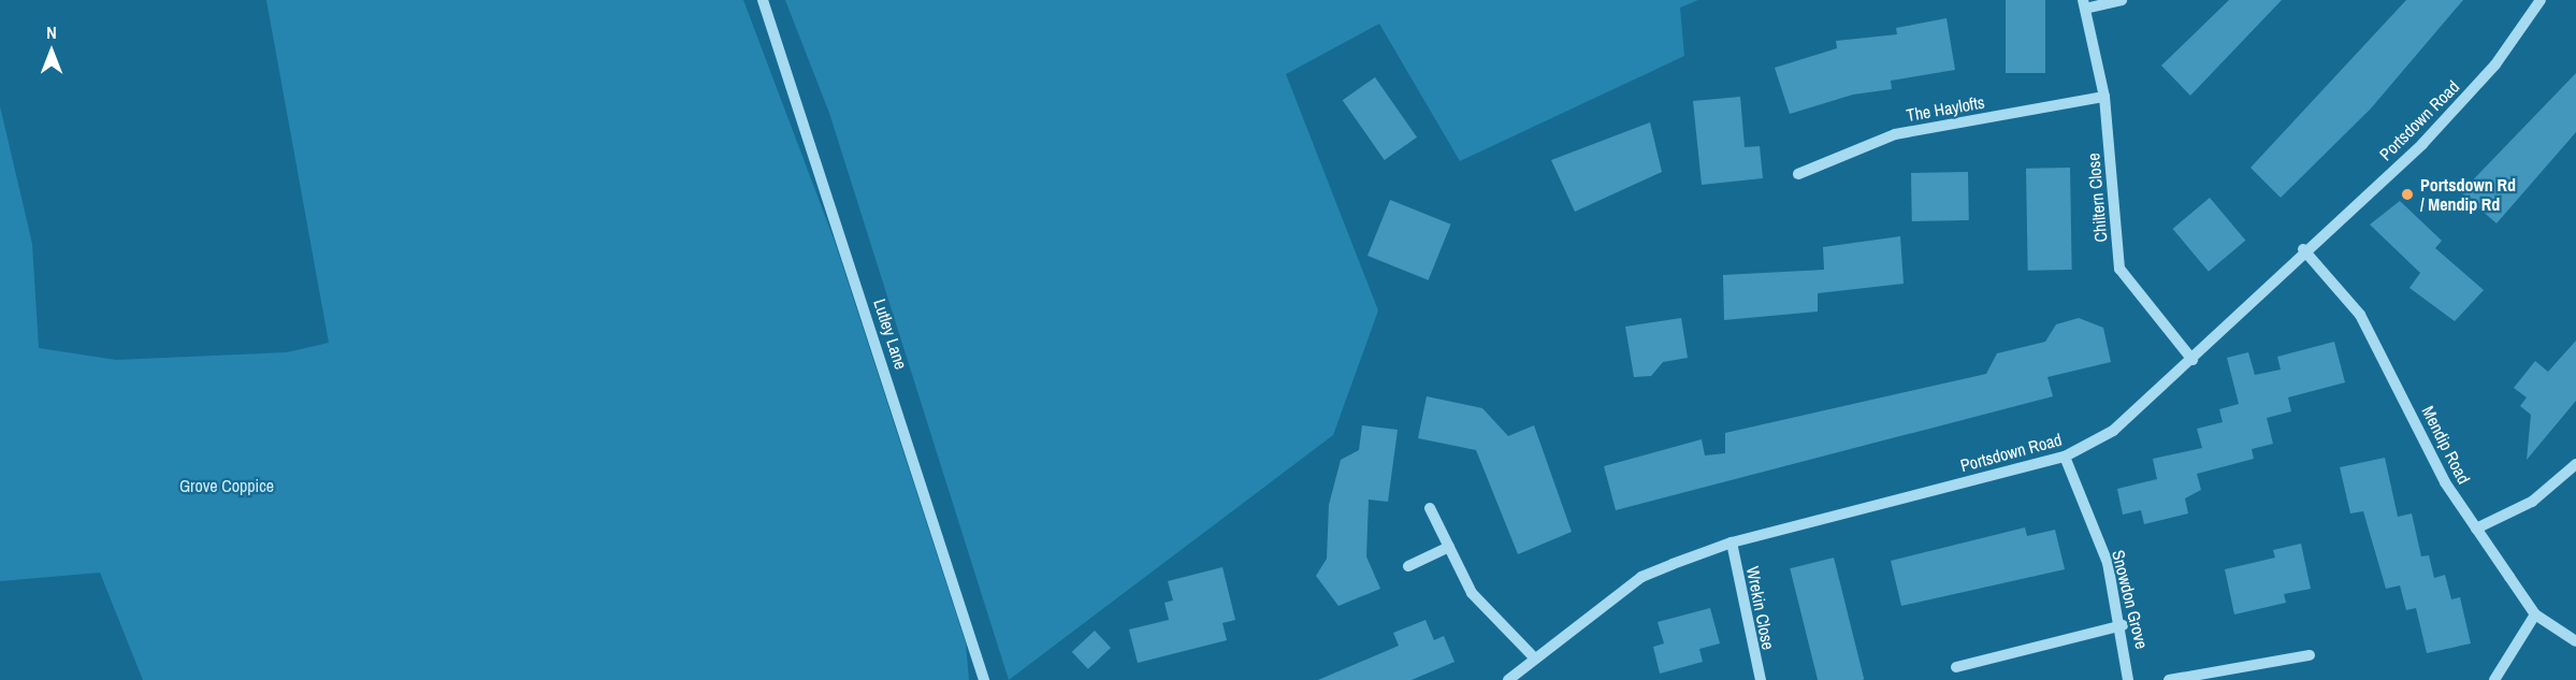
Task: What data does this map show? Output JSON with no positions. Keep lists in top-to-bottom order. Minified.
{"streets":{"street":["The Haylofts","Portsdown Road","Chiltern Close","Lutley Lane","Mendip Road","Snowdon Grove","Wrekin Close"]},"crossings":[["The Haylofts","Chiltern Close"],["Portsdown Road","Chiltern Close"],["Portsdown Road","Mendip Road"],["Portsdown Road","Snowdon Grove"],["Portsdown Road","Wrekin Close"]],"parks":["Grove Coppice"],"places":["Portsdown Rd / Mendip Rd"],"north":"top"}
